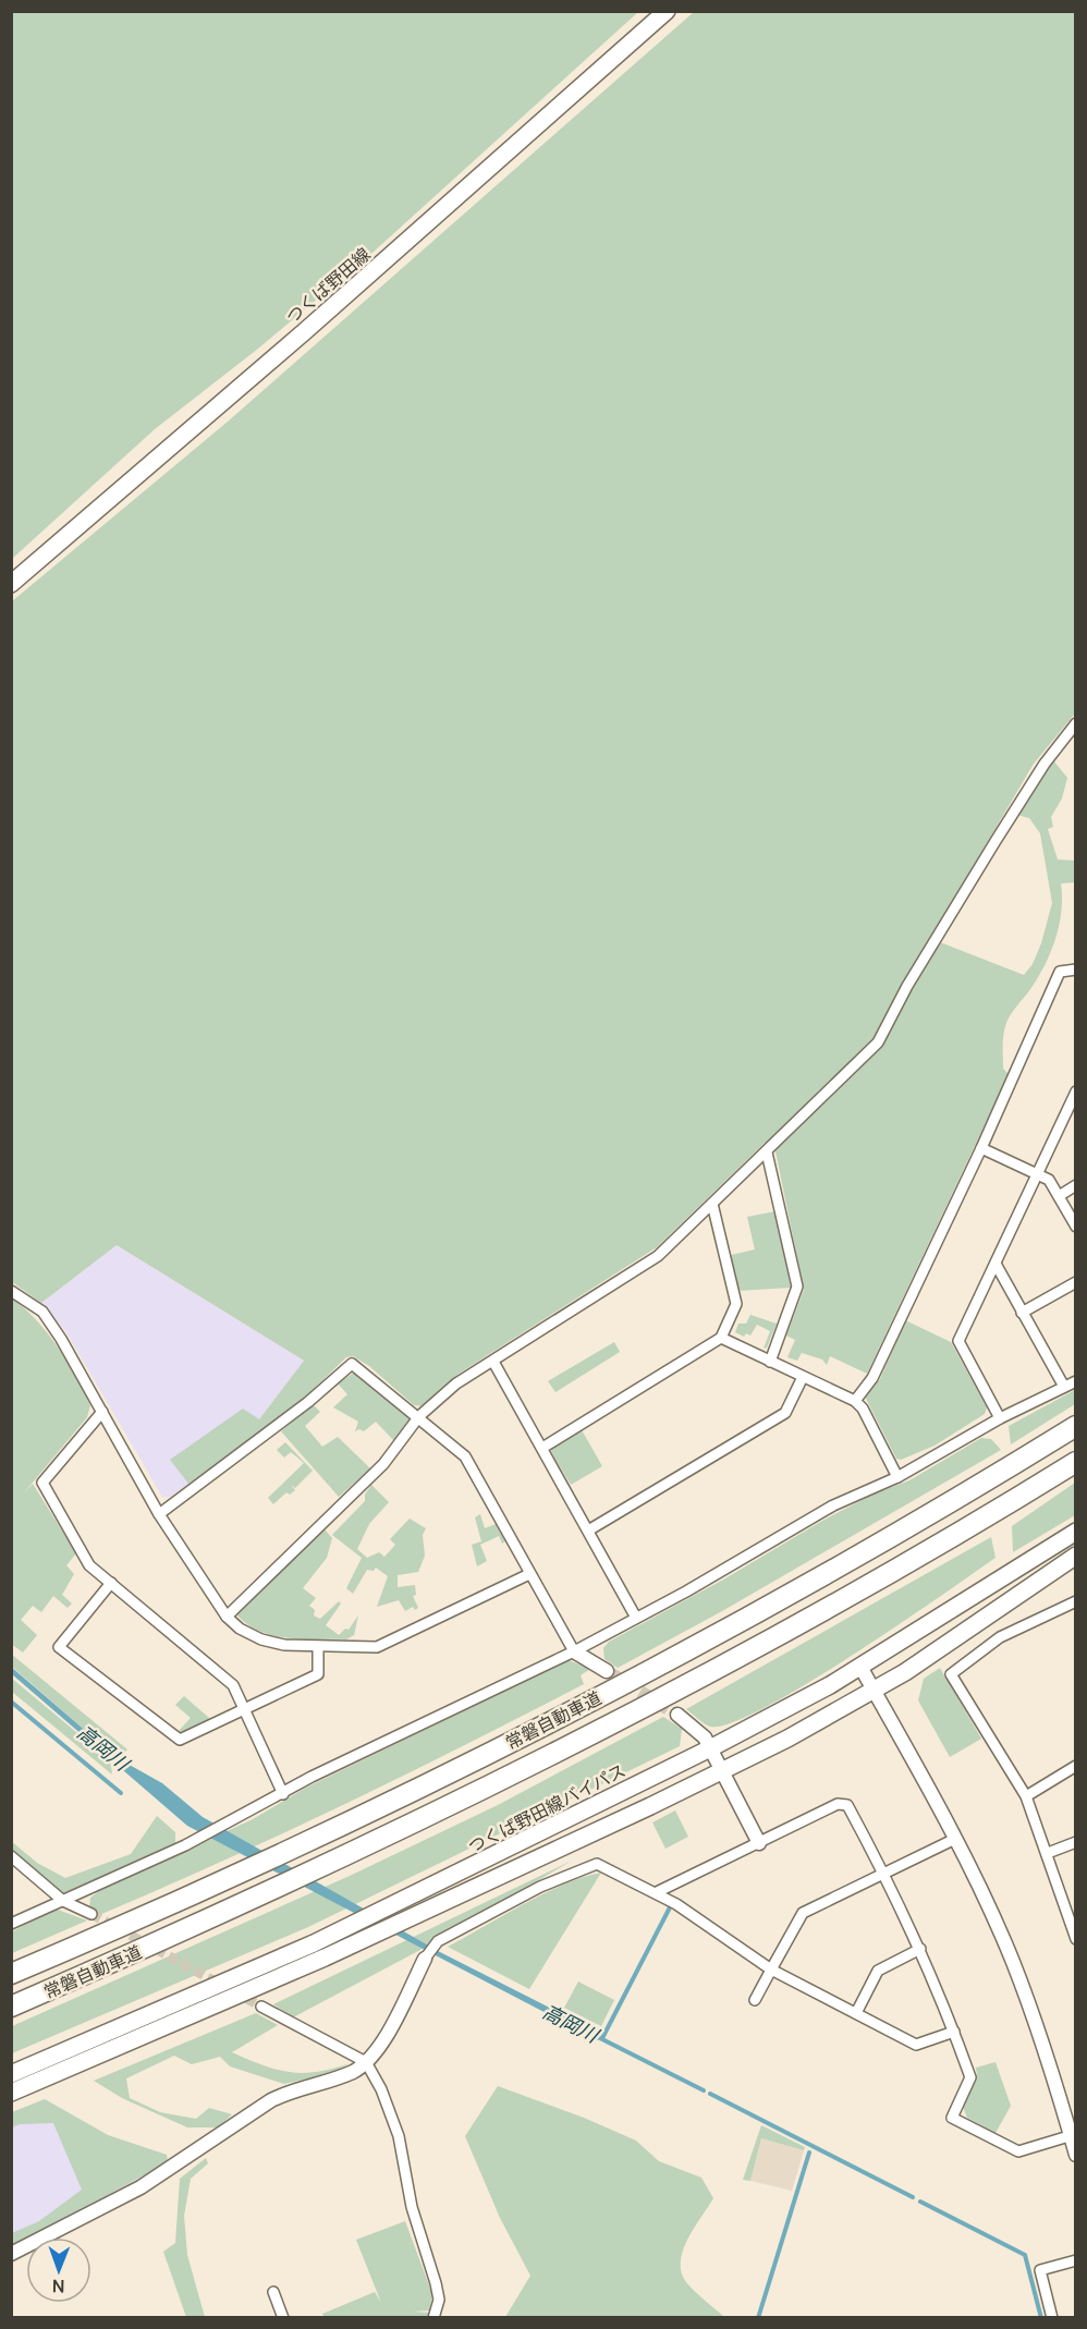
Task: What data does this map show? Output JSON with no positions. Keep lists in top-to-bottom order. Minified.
{"streets":{"highway":["常磐自動車道"],"main road":["つくば野田線","つくば野田線バイパス"]},"water":["高岡川"],"north":"bottom"}
